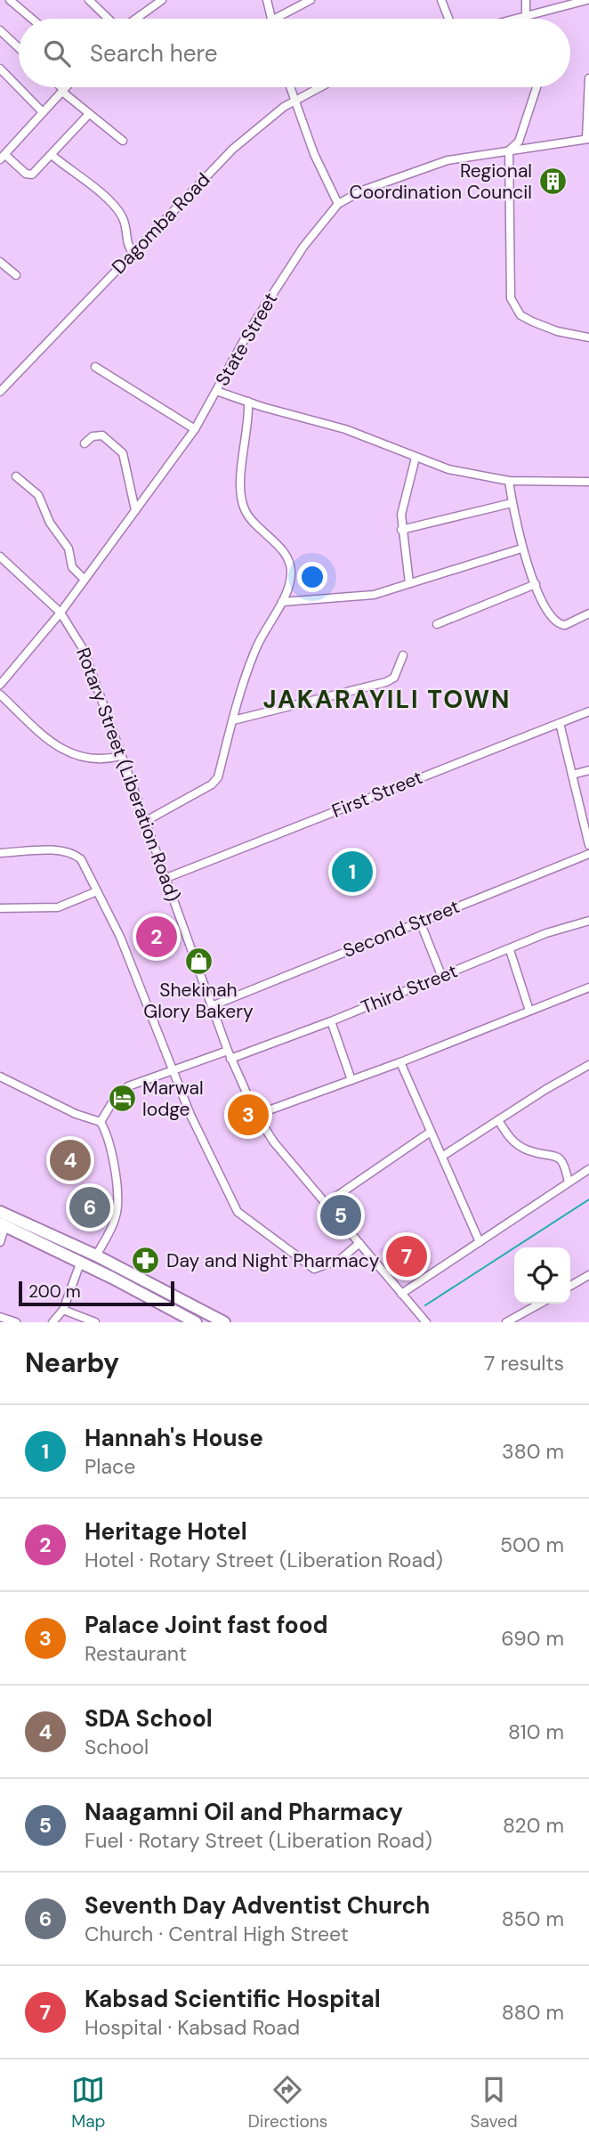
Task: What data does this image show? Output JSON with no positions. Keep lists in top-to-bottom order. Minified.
{"streets":{"street":["Dagomba Road","State Street","Rotary Street (Liberation Road)","First Street","Second Street","Third Street"]},"crossings":[["State Street","Rotary Street (Liberation Road)"],["Rotary Street (Liberation Road)","First Street"],["Rotary Street (Liberation Road)","Second Street"],["Rotary Street (Liberation Road)","Third Street"]],"districts":["JAKARAYILI TOWN"],"places":{"building":["Regional Coordination Council"],"shop":["Shekinah Glory Bakery"],"hotel":["Marwal lodge"],"pharmacy":["Day and Night Pharmacy"]},"scale_bar":"200 m","page":{"search":"Search here","pins":["1","2","3","4","6","5","7"],"scale":"200 m","heading":["Nearby","7 results"],"list":[{"mark":"1","name":"Hannah's House","note":"Place","value":"380 m"},{"mark":"2","name":"Heritage Hotel","note":"Hotel · Rotary Street (Liberation Road)","value":"500 m"},{"mark":"3","name":"Palace Joint fast food","note":"Restaurant","value":"690 m"},{"mark":"4","name":"SDA School","note":"School","value":"810 m"},{"mark":"5","name":"Naagamni Oil and Pharmacy","note":"Fuel · Rotary Street (Liberation Road)","value":"820 m"},{"mark":"6","name":"Seventh Day Adventist Church","note":"Church · Central High Street","value":"850 m"},{"mark":"7","name":"Kabsad Scientific Hospital","note":"Hospital · Kabsad Road","value":"880 m"}],"nav":["Map","Directions","Saved"]}}
